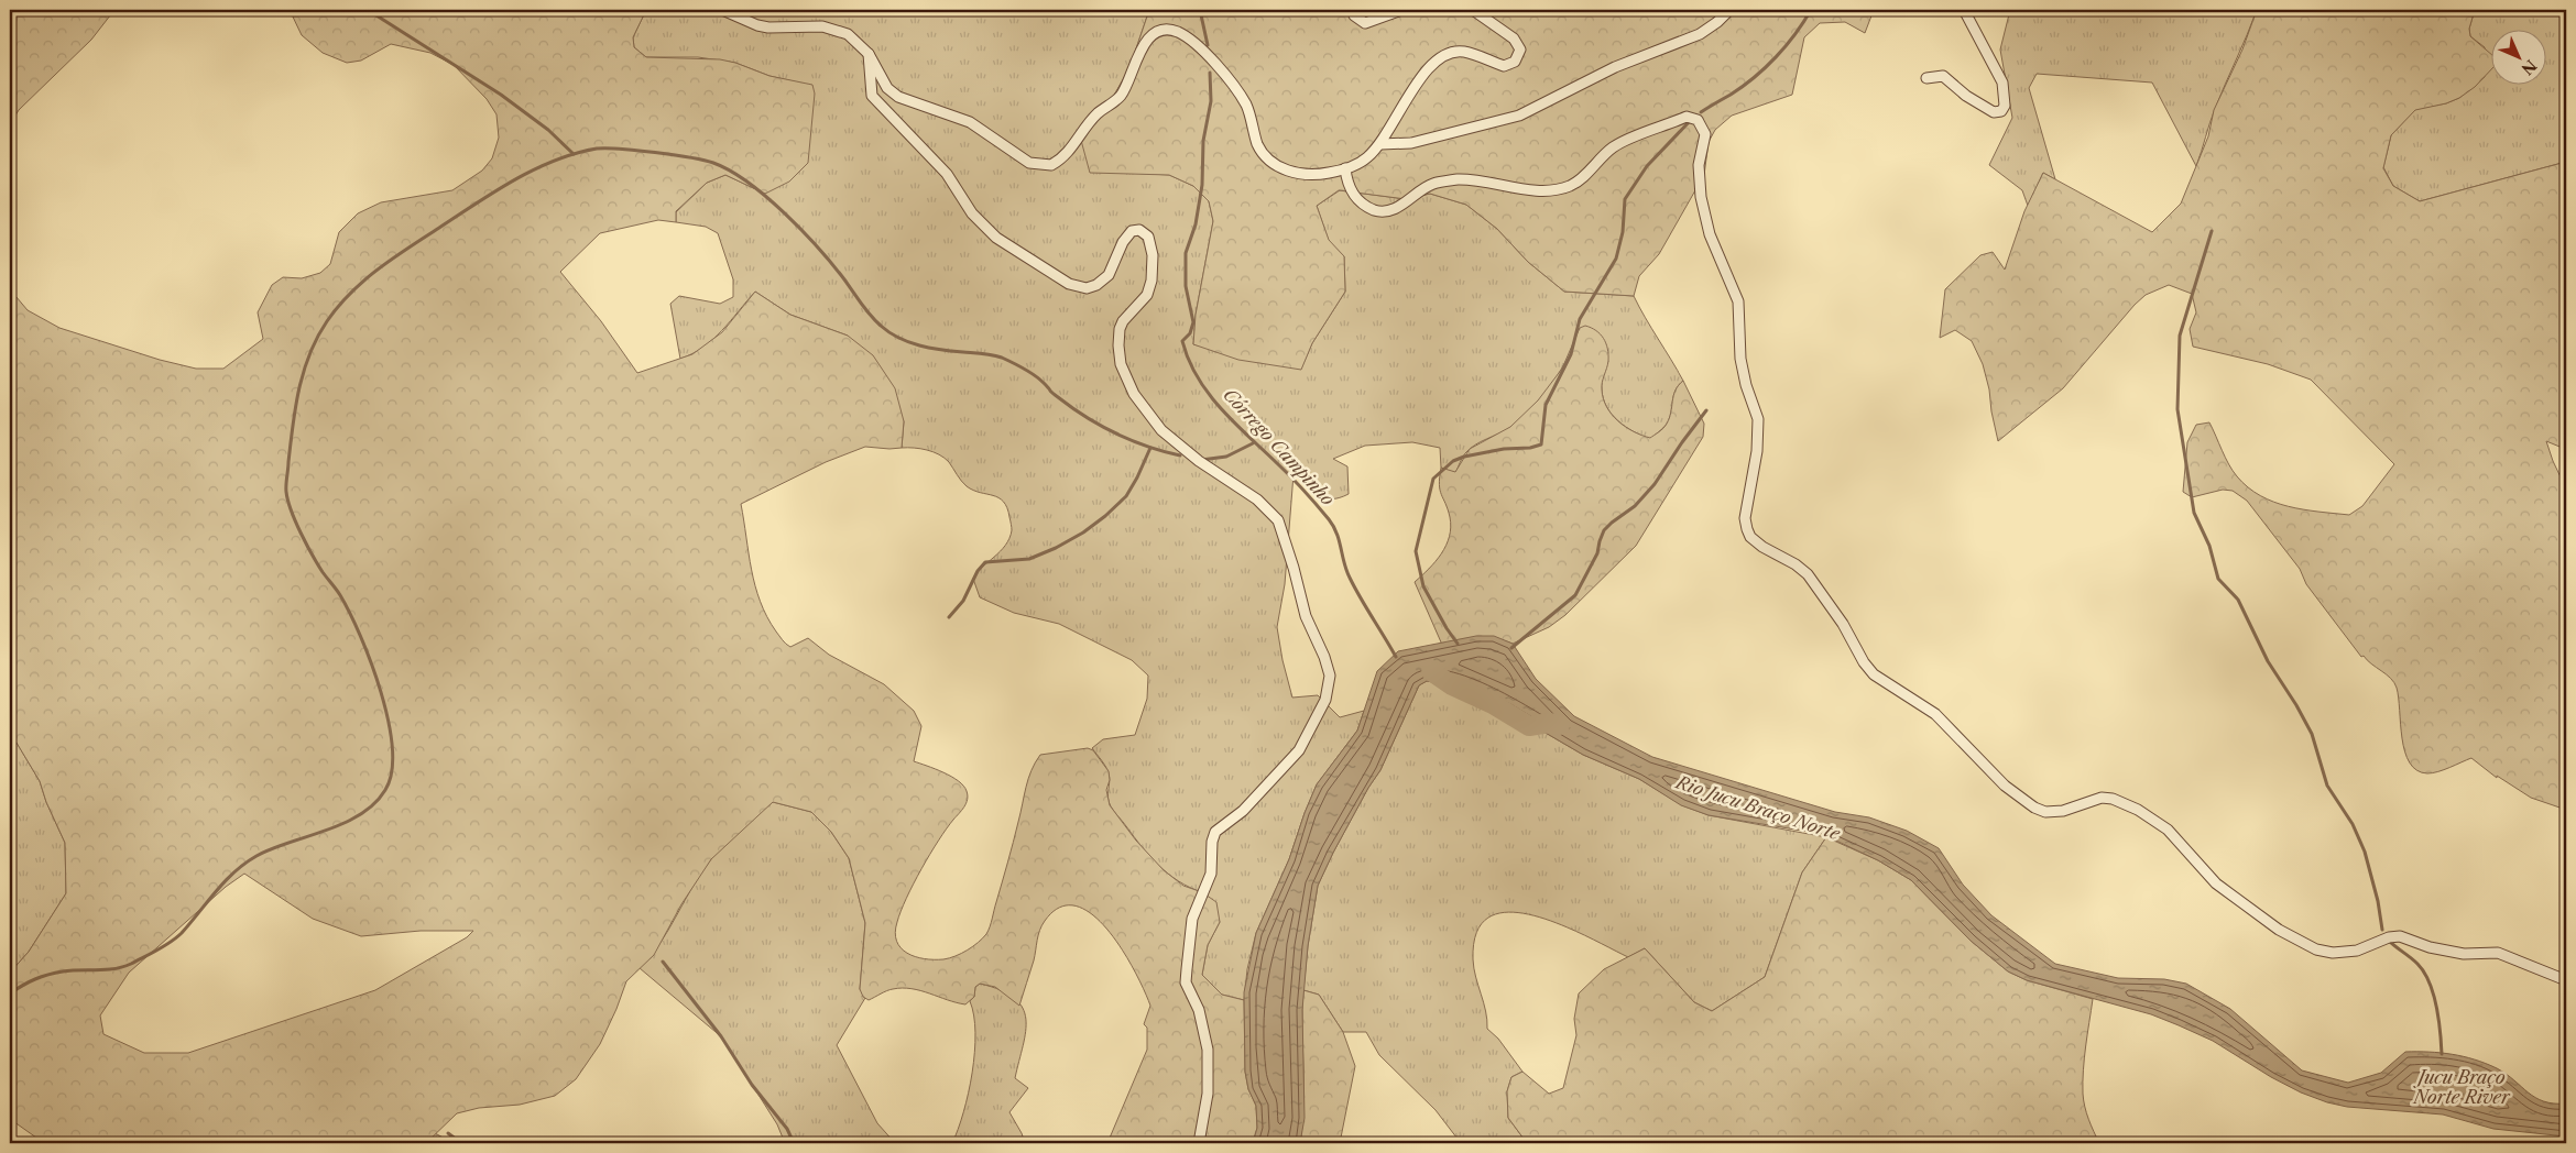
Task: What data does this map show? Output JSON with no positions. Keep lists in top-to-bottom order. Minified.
{"water":["Córrego Campinho","Rio Jucu Braço Norte","Jucu Braço Norte River"],"north":"bottom right"}
